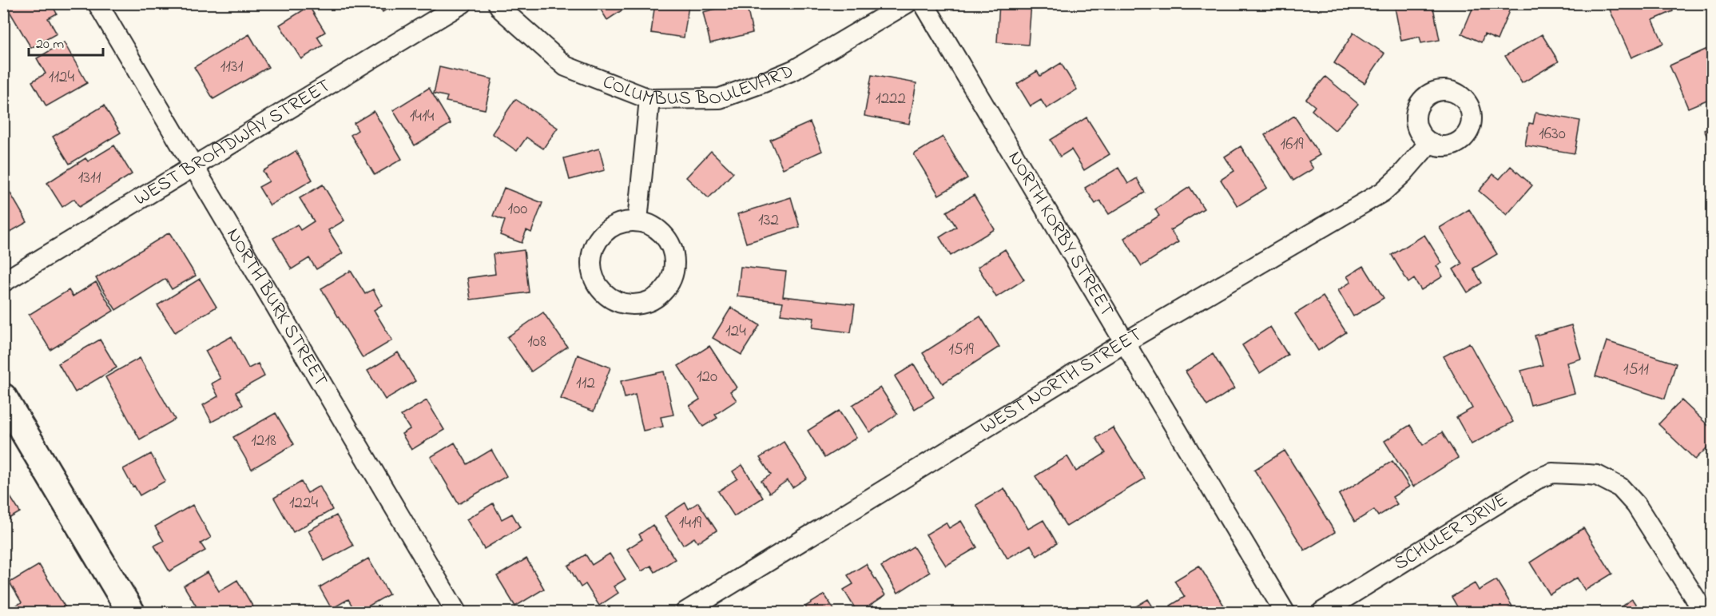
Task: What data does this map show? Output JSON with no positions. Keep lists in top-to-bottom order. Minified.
{"streets":{"street":["COLUMBUS BOULEVARD","WEST BROADWAY STREET","NORTH KORBY STREET","NORTH BURK STREET","WEST NORTH STREET","SCHULER DRIVE"]},"crossings":[["WEST BROADWAY STREET","NORTH BURK STREET"],["NORTH KORBY STREET","WEST NORTH STREET"]],"house_numbers":["1131","1124","1222","1414","1630","1619","1311","100","132","124","108","1519","1511","120","112","1218","1224","1419"],"scale_bar":"20 m"}
